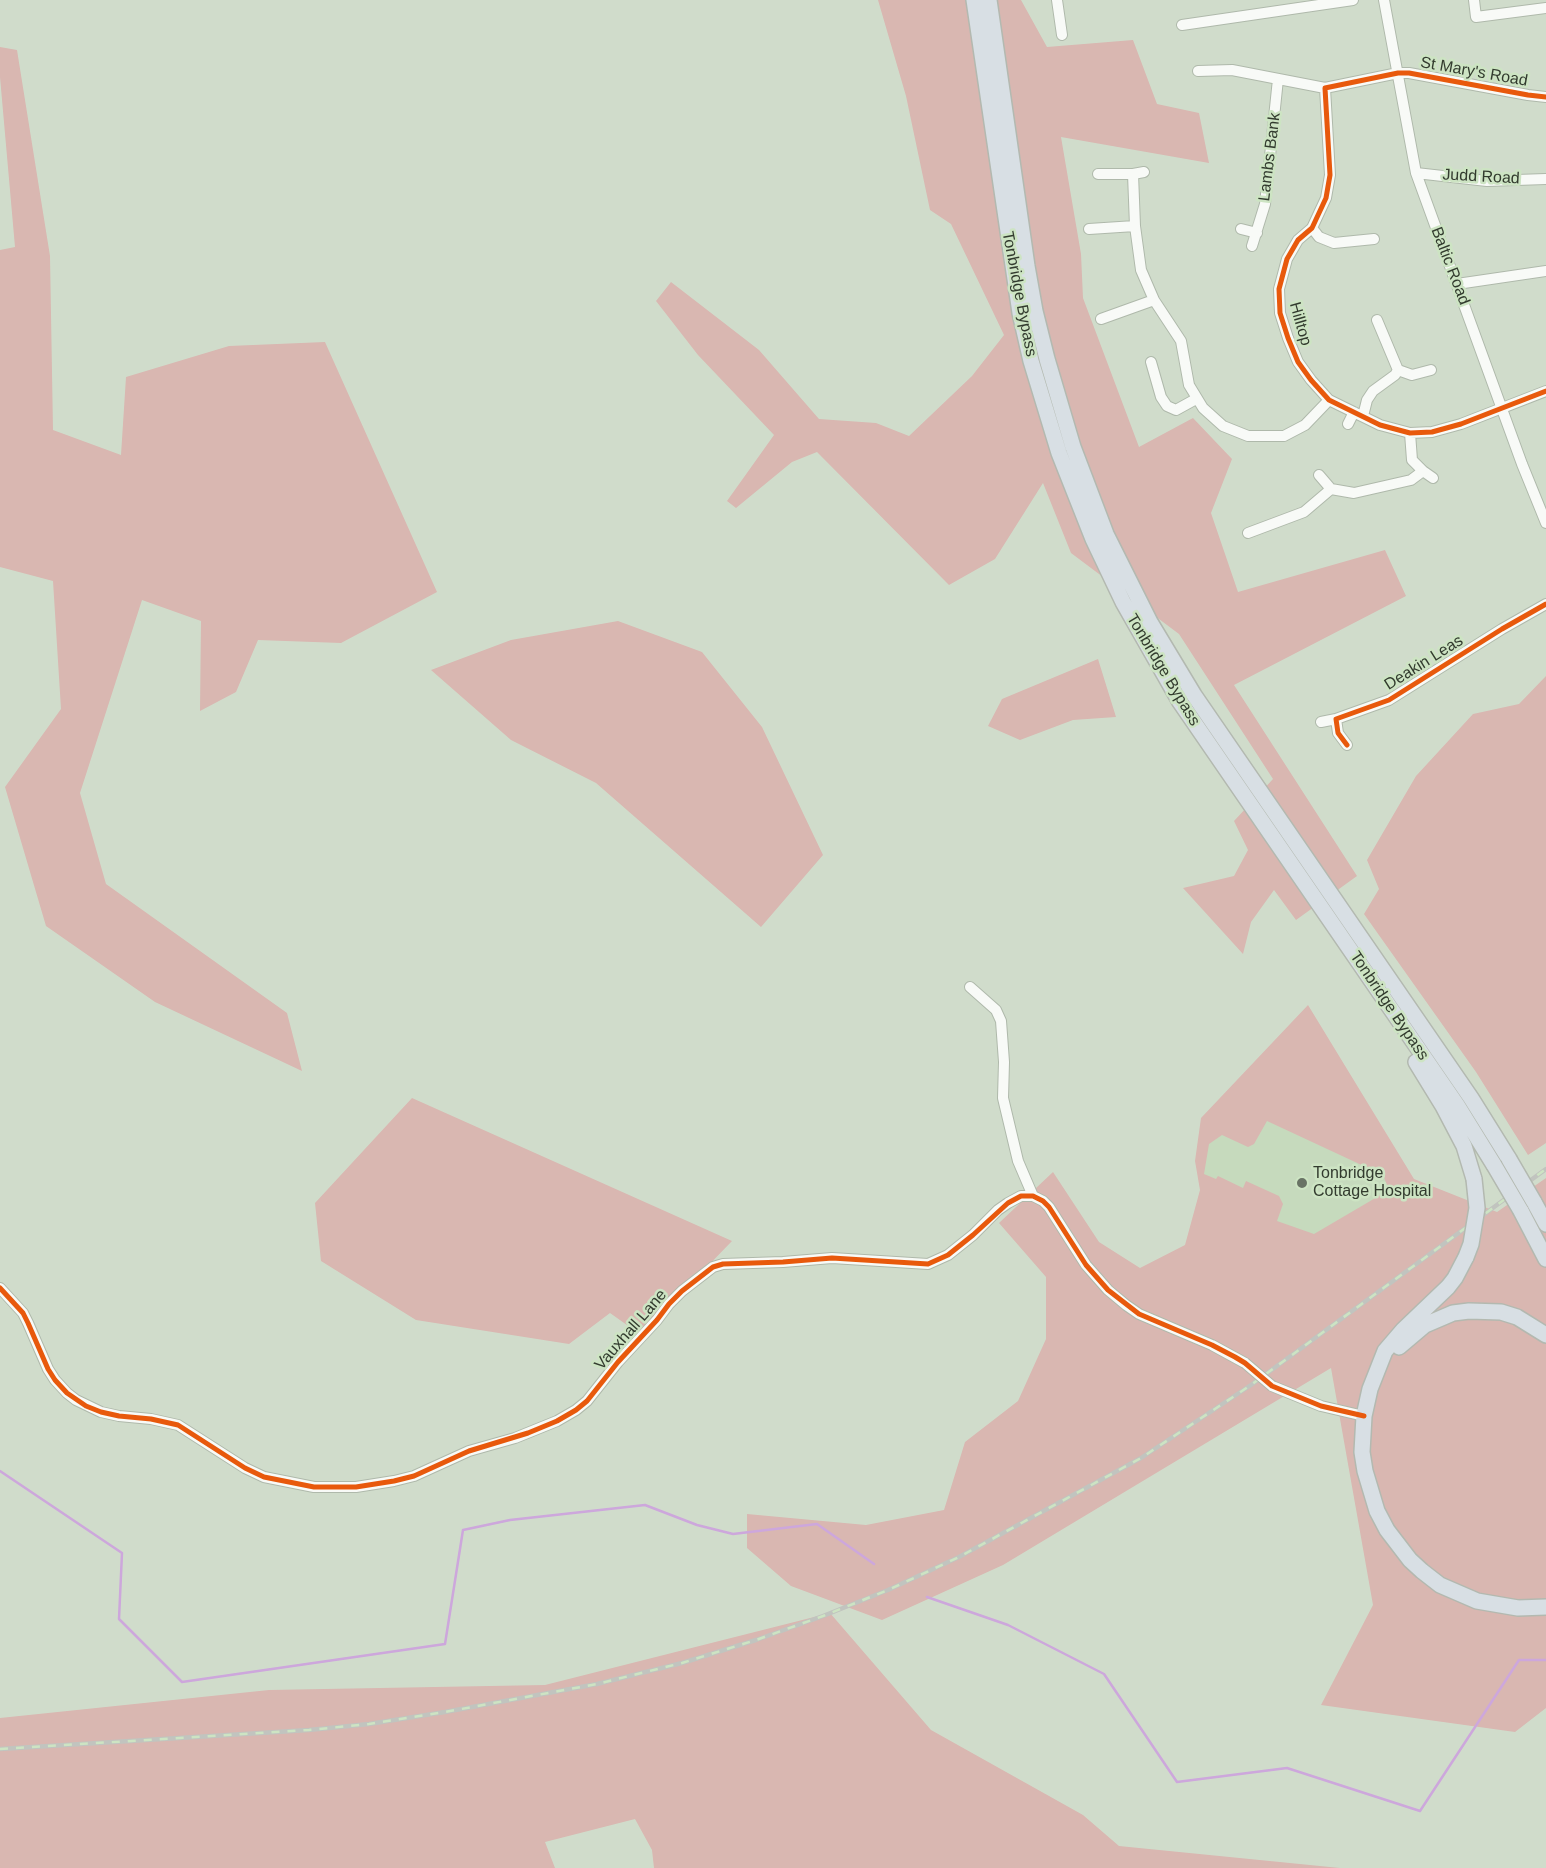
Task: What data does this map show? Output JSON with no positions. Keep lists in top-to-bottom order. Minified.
{"streets":{"highway":["Tonbridge Bypass"],"street":["St Mary's Road","Lambs Bank","Judd Road","Baltic Road","Hilltop","Deakin Leas","Vauxhall Lane"]},"crossings":[["St Mary's Road","Baltic Road"],["Judd Road","Baltic Road"],["Baltic Road","Hilltop"]],"places":["Tonbridge Cottage Hospital"]}
